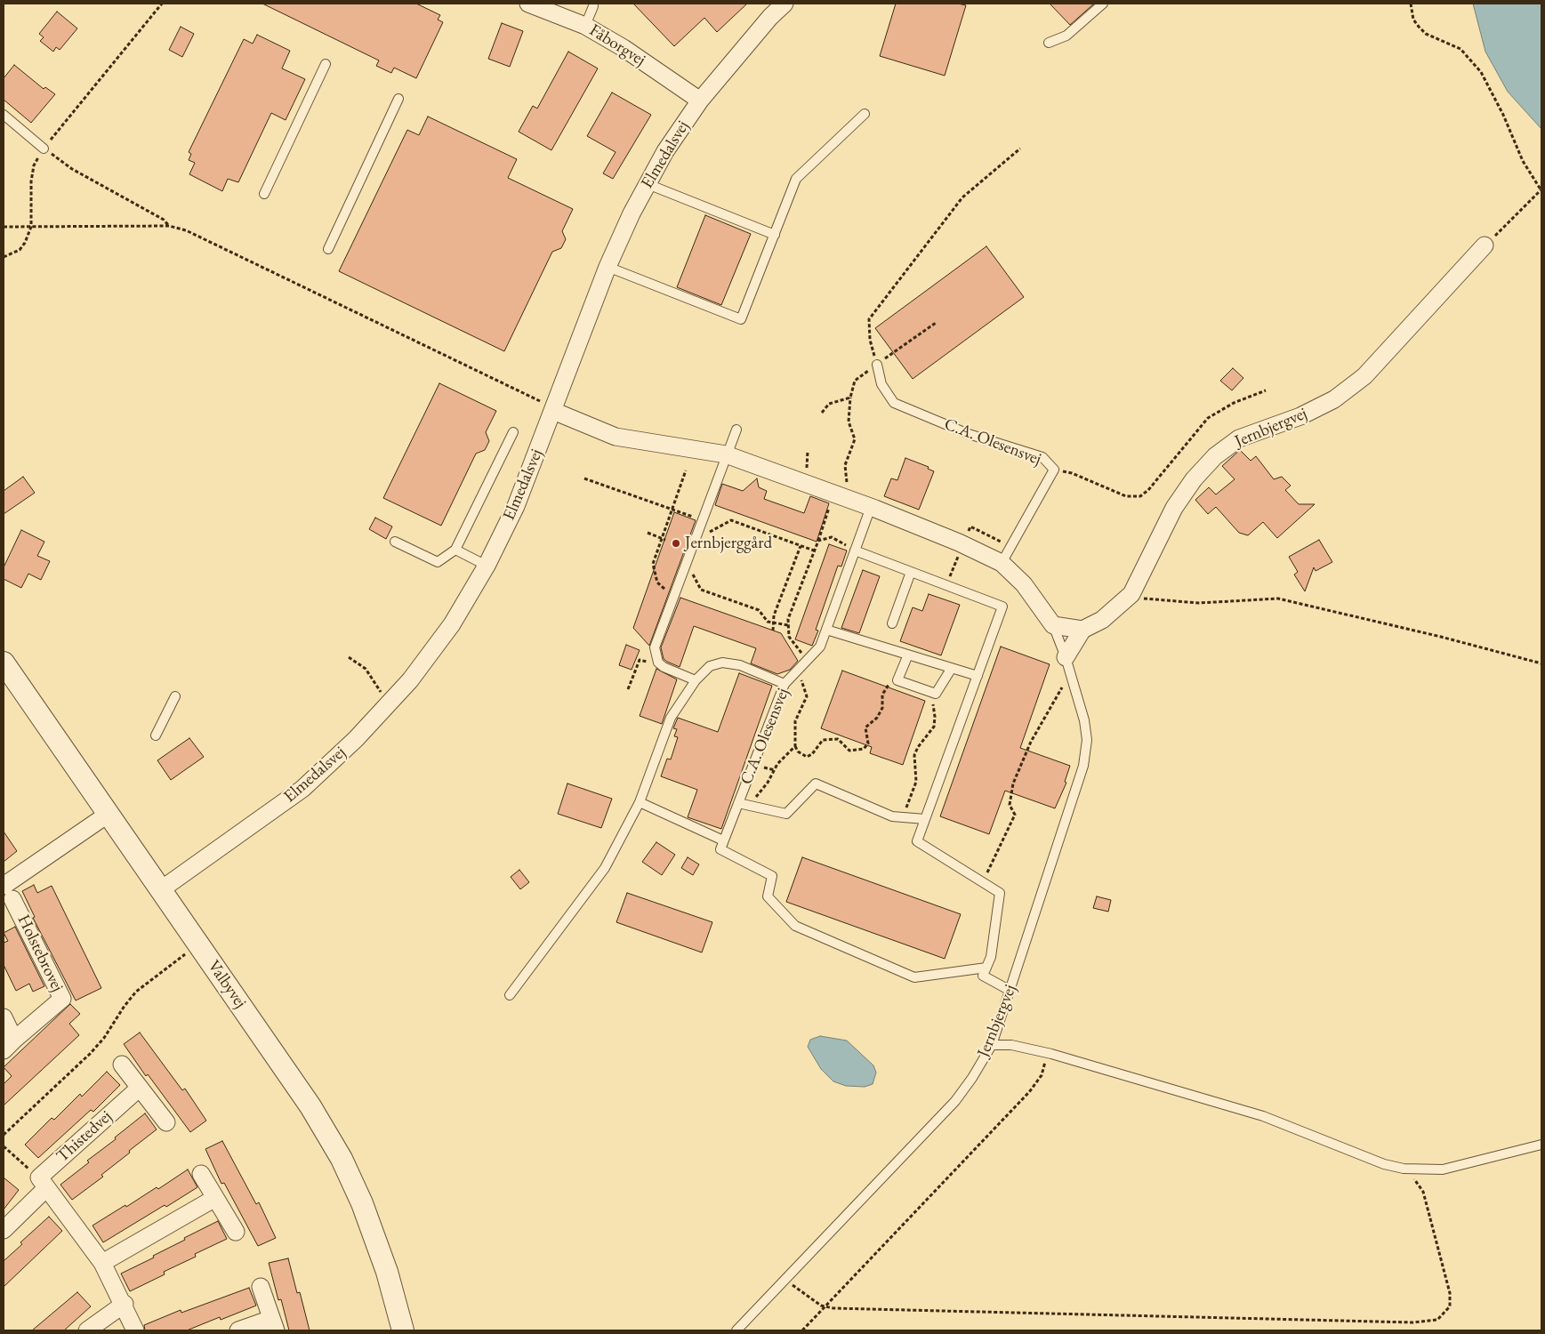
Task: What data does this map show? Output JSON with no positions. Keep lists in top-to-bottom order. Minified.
{"streets":{"street":["Fåborgvej","Elmedalsvej","Jernbjergvej","Holstebrovej","Valbyvej","Thistedvej"],"lane":["C.A. Olesensvej"]},"crossings":[["Fåborgvej","Elmedalsvej"],["Elmedalsvej","Valbyvej"],["Holstebrovej","Valbyvej"]],"places":["Jernbjerggård"]}
